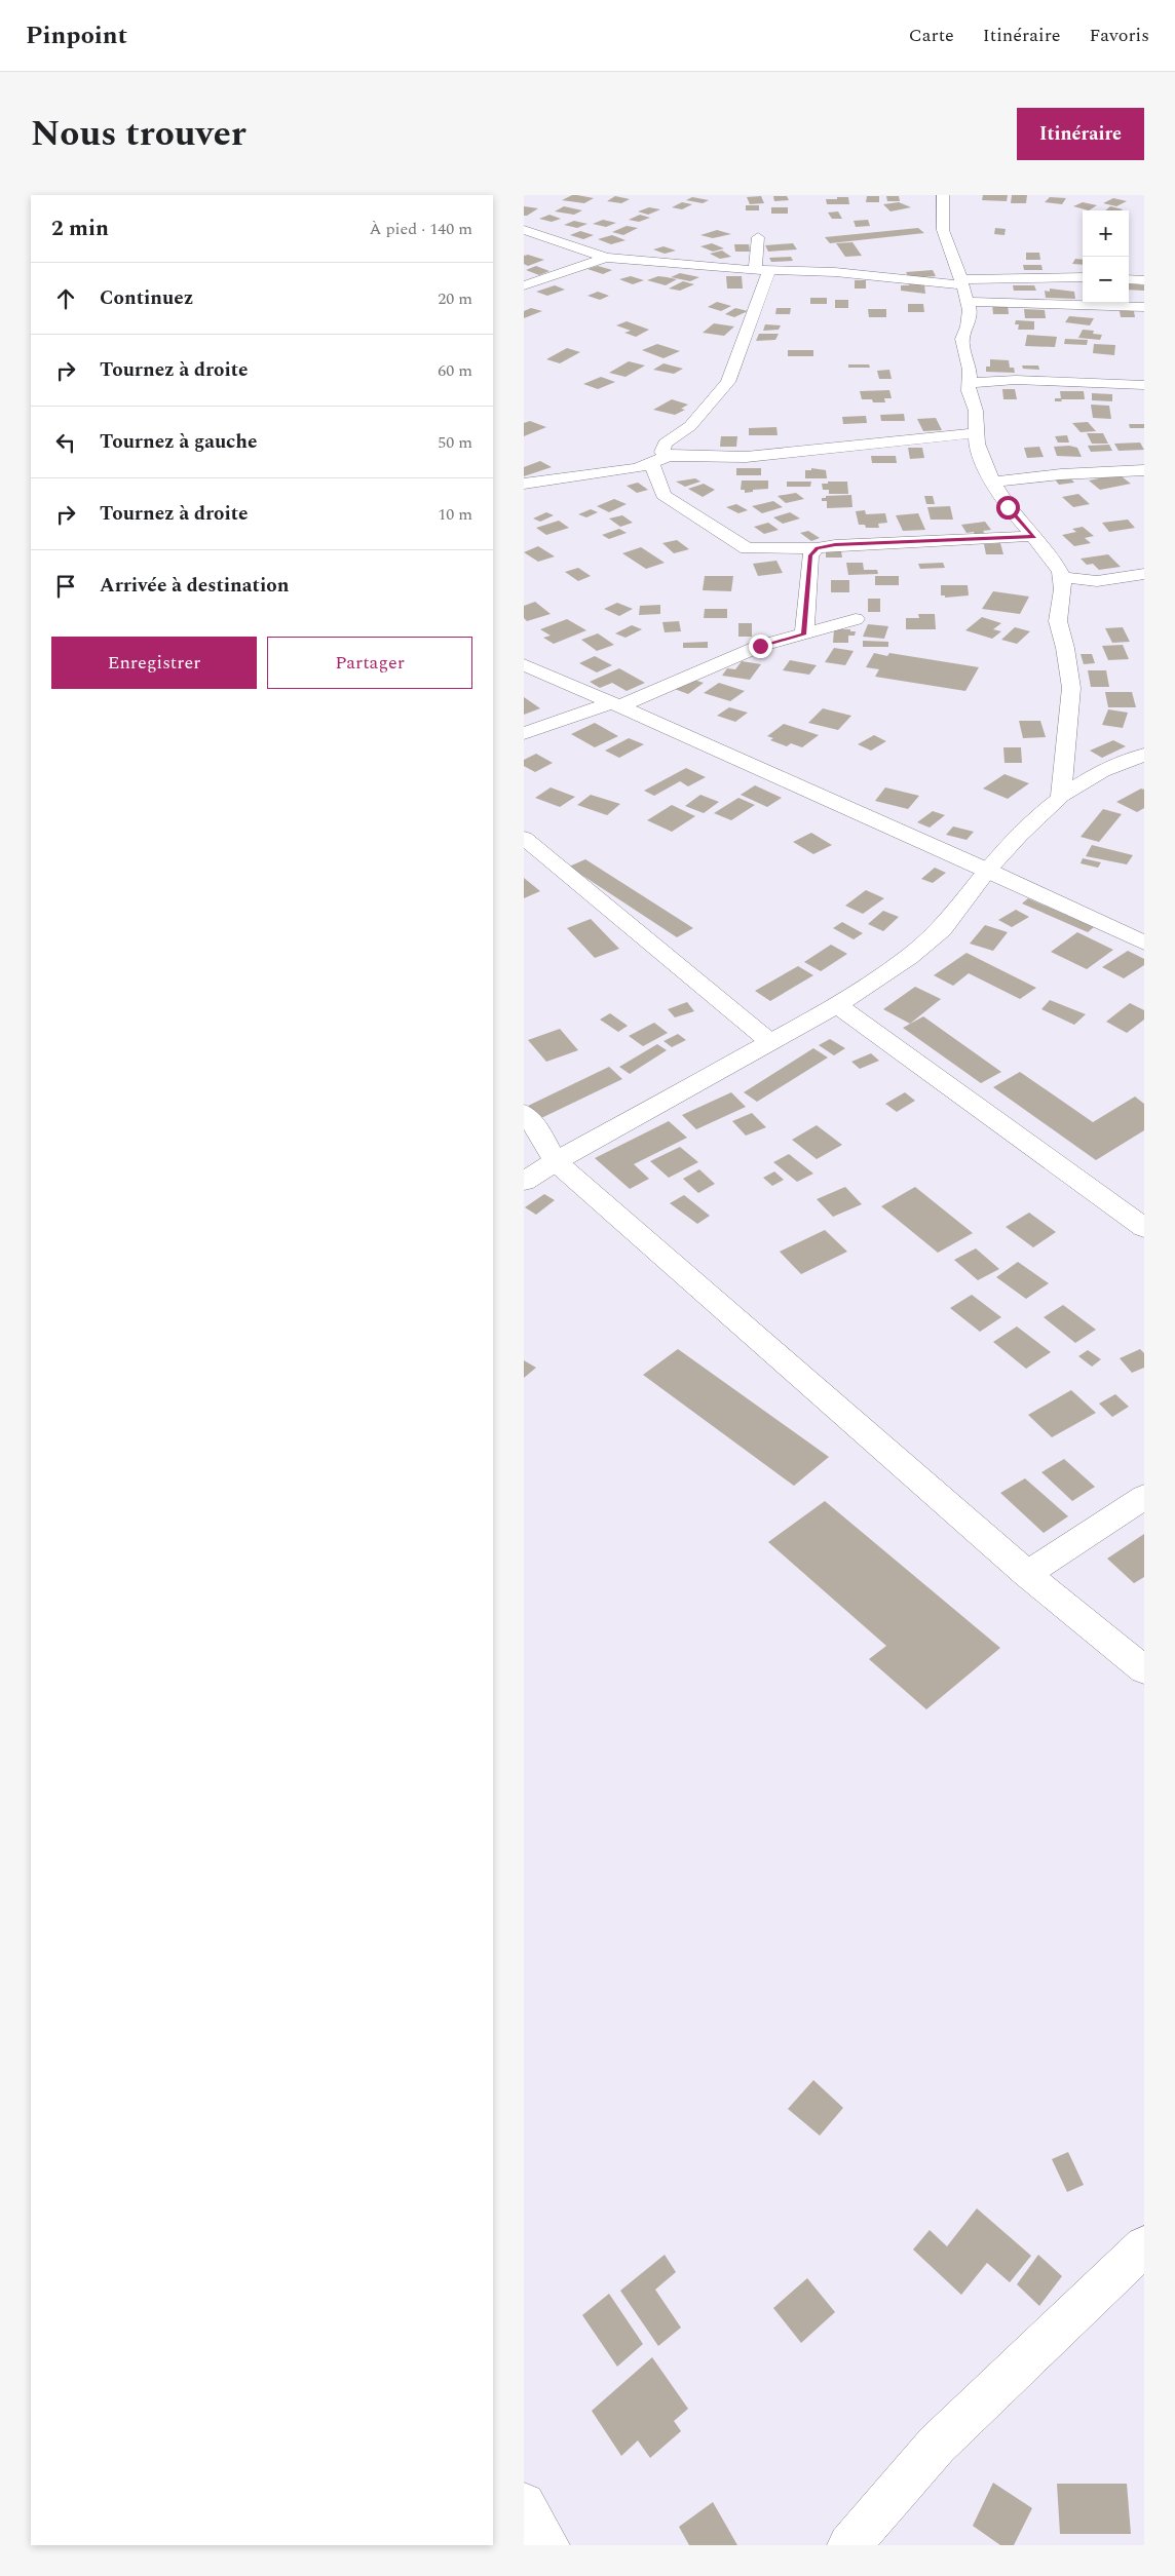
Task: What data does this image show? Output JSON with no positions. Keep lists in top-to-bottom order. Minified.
{"page":{"header":"Pinpoint","nav":["Carte","Itinéraire","Favoris"],"title":"Nous trouver","buttons":["Itinéraire",["Enregistrer","Partager"]],"heading":["2 min","À pied · 140 m"],"map_buttons":["+","−"],"list":[["Continuez","20 m"],["Tournez à droite","60 m"],["Tournez à gauche","50 m"],["Tournez à droite","10 m"],"Arrivée à destination"]}}
